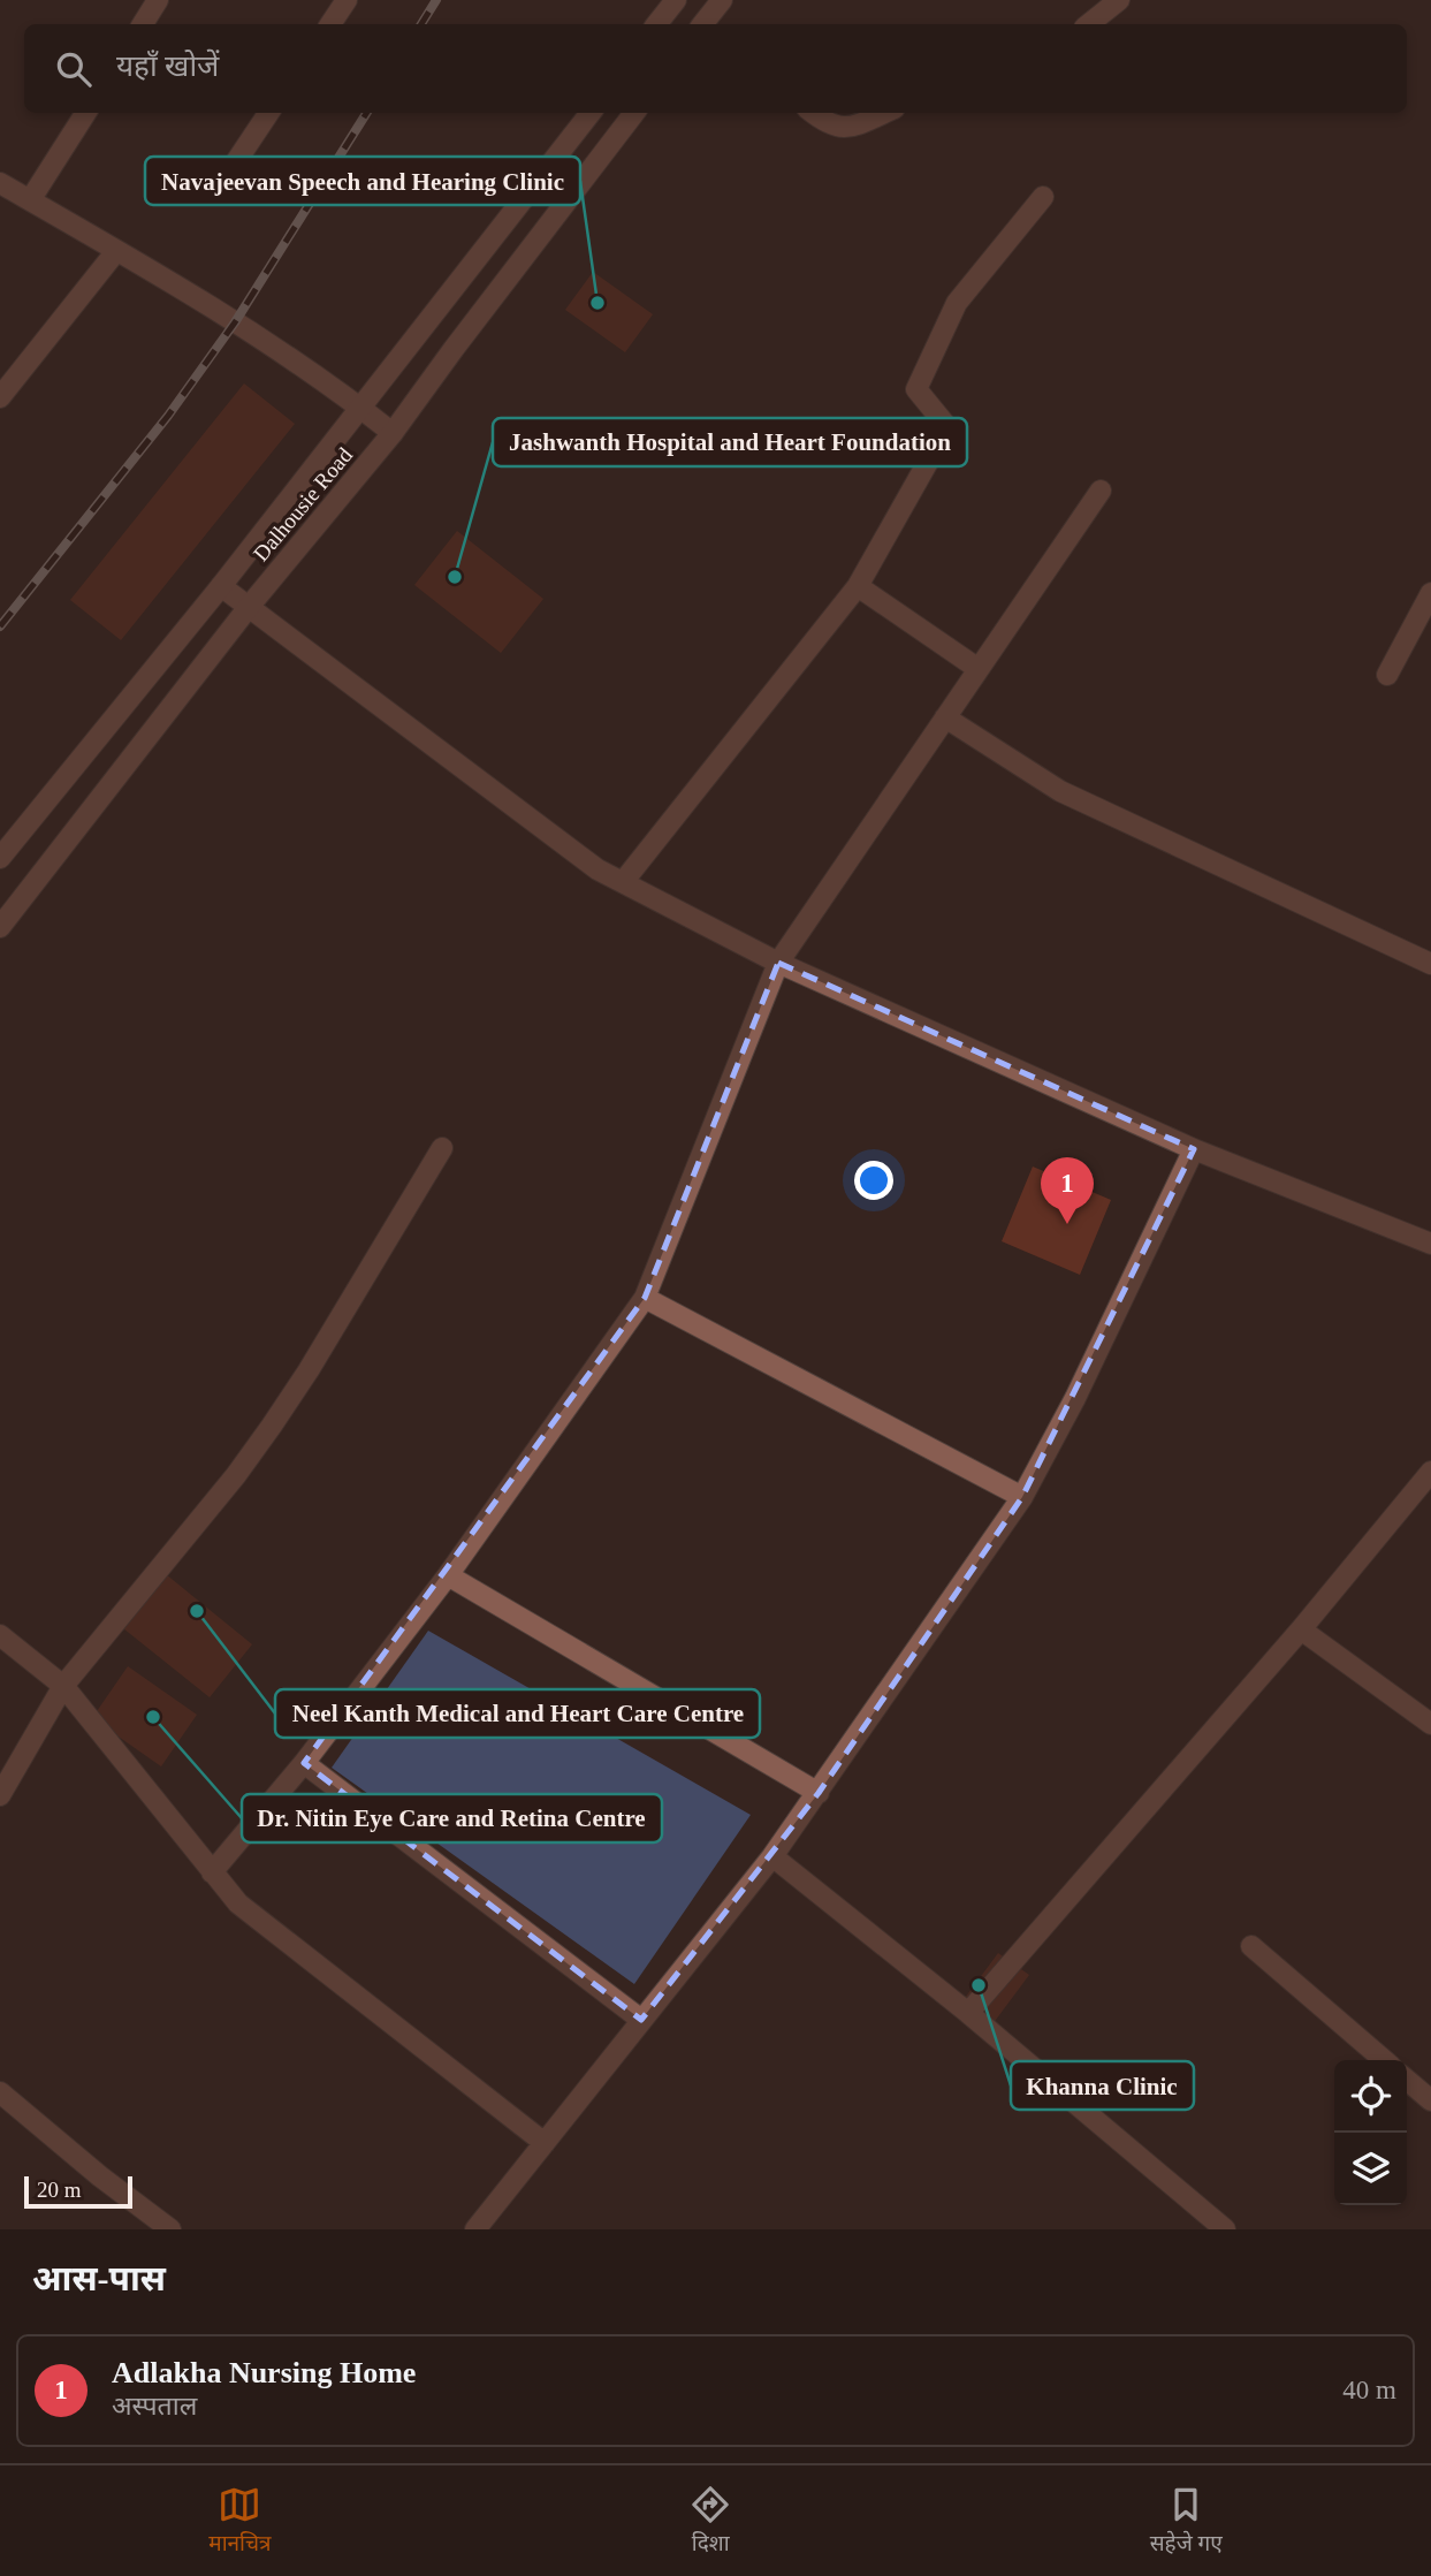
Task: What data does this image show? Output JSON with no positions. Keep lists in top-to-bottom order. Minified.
{"streets":{"street":["Dalhousie Road"]},"places":["Navajeevan Speech and Hearing Clinic","Jashwanth Hospital and Heart Foundation","Neel Kanth Medical and Heart Care Centre","Dr. Nitin Eye Care and Retina Centre","Khanna Clinic"],"scale_bar":"20 m","page":{"search":"यहाँ खोजें","pins":"1","scale":"20 m","heading":"आस-पास","list":[{"mark":"1","name":"Adlakha Nursing Home","note":"अस्पताल","value":"40 m"}],"nav":["मानचित्र","दिशा","सहेजे गए"]}}
